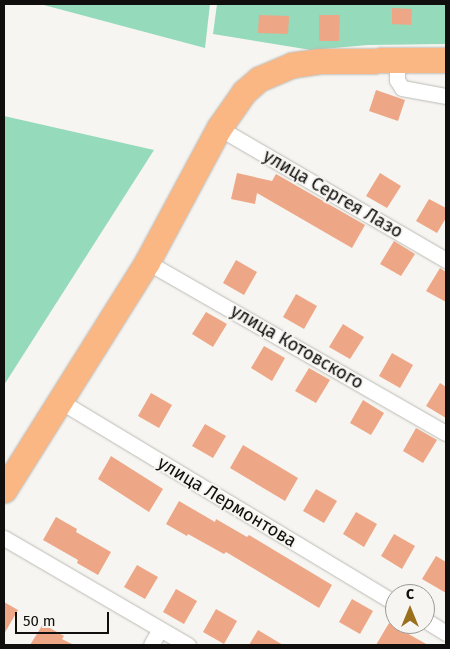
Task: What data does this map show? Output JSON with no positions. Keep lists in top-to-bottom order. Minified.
{"streets":{"street":["улица Сергея Лазо","улица Котовского","улица Лермонтова"]},"scale_bar":"50 m","north":"top"}
